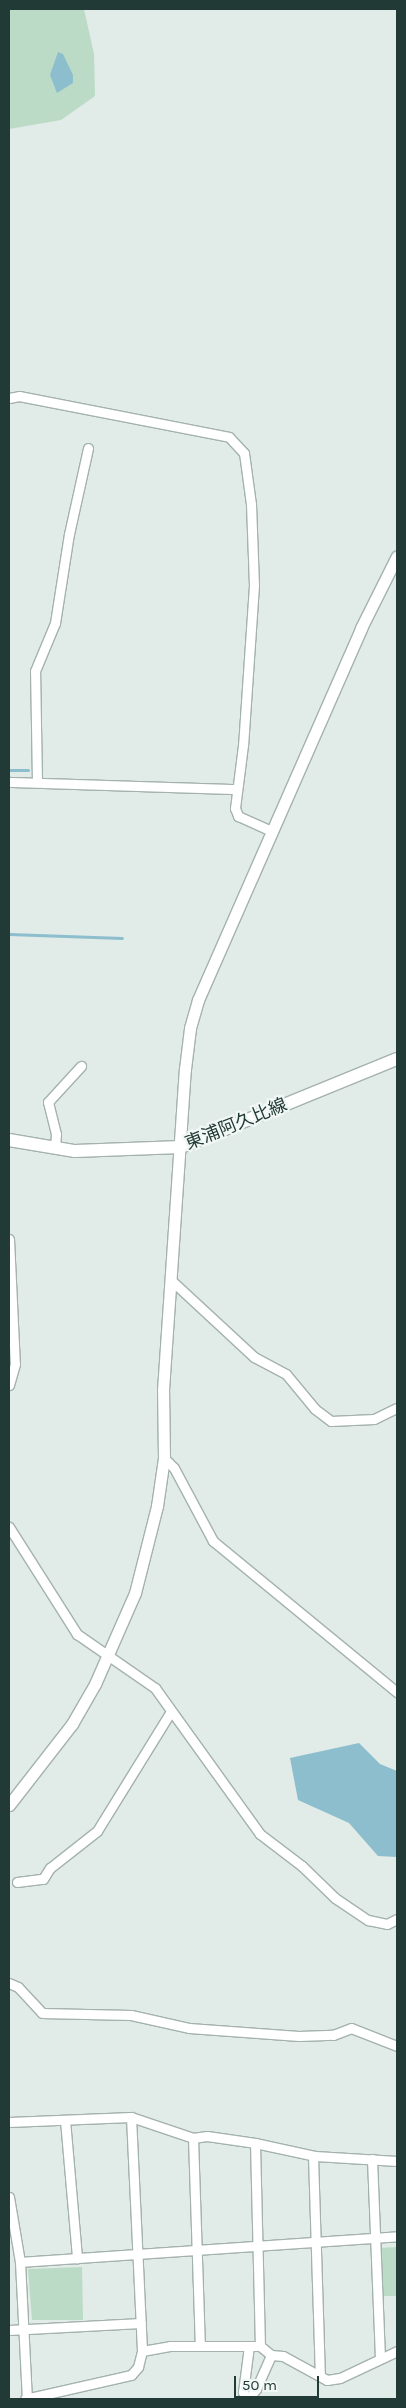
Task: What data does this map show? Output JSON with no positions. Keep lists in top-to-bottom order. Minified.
{"streets":{"main road":["東浦阿久比線"]},"scale_bar":"50 m"}
